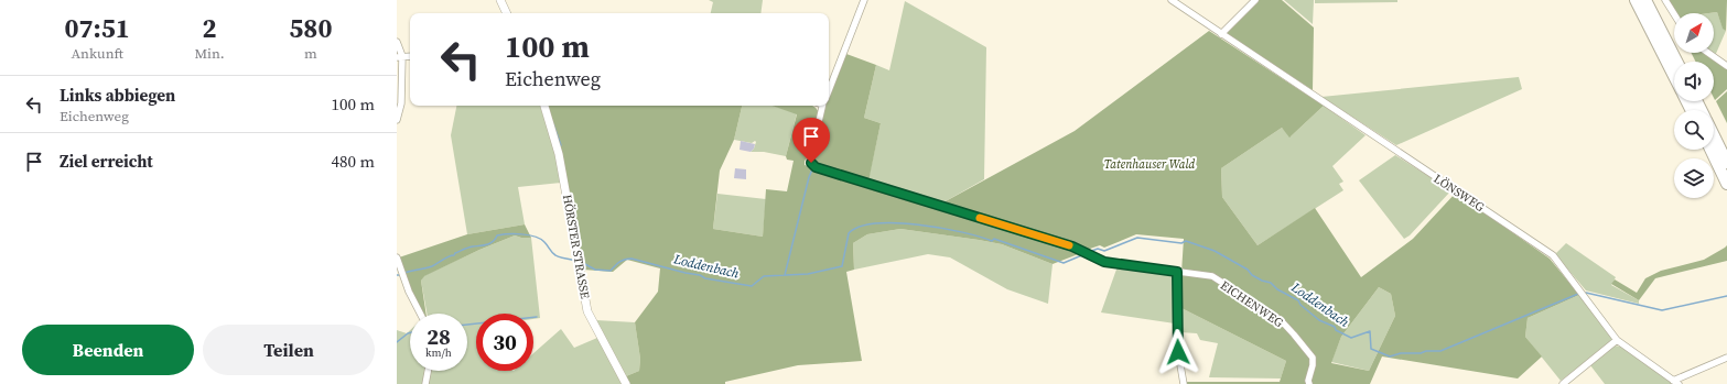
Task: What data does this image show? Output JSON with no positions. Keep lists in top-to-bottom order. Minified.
{"streets":{"street":["LÖNSWEG","HÖRSTER STRASSE","EICHENWEG"]},"water":["Loddenbach"],"parks":["Tatenhauser Wald"],"north":"top right","page":{"eta":["07:51","Ankunft","2","Min.","580","m"],"turn":["100 m","Eichenweg"],"list":[{"name":"Links abbiegen","note":"Eichenweg","value":"100 m"},{"name":"Ziel erreicht","value":"480 m"}],"speed":"28 km/h","limit":"30","buttons":["Beenden","Teilen"]}}
